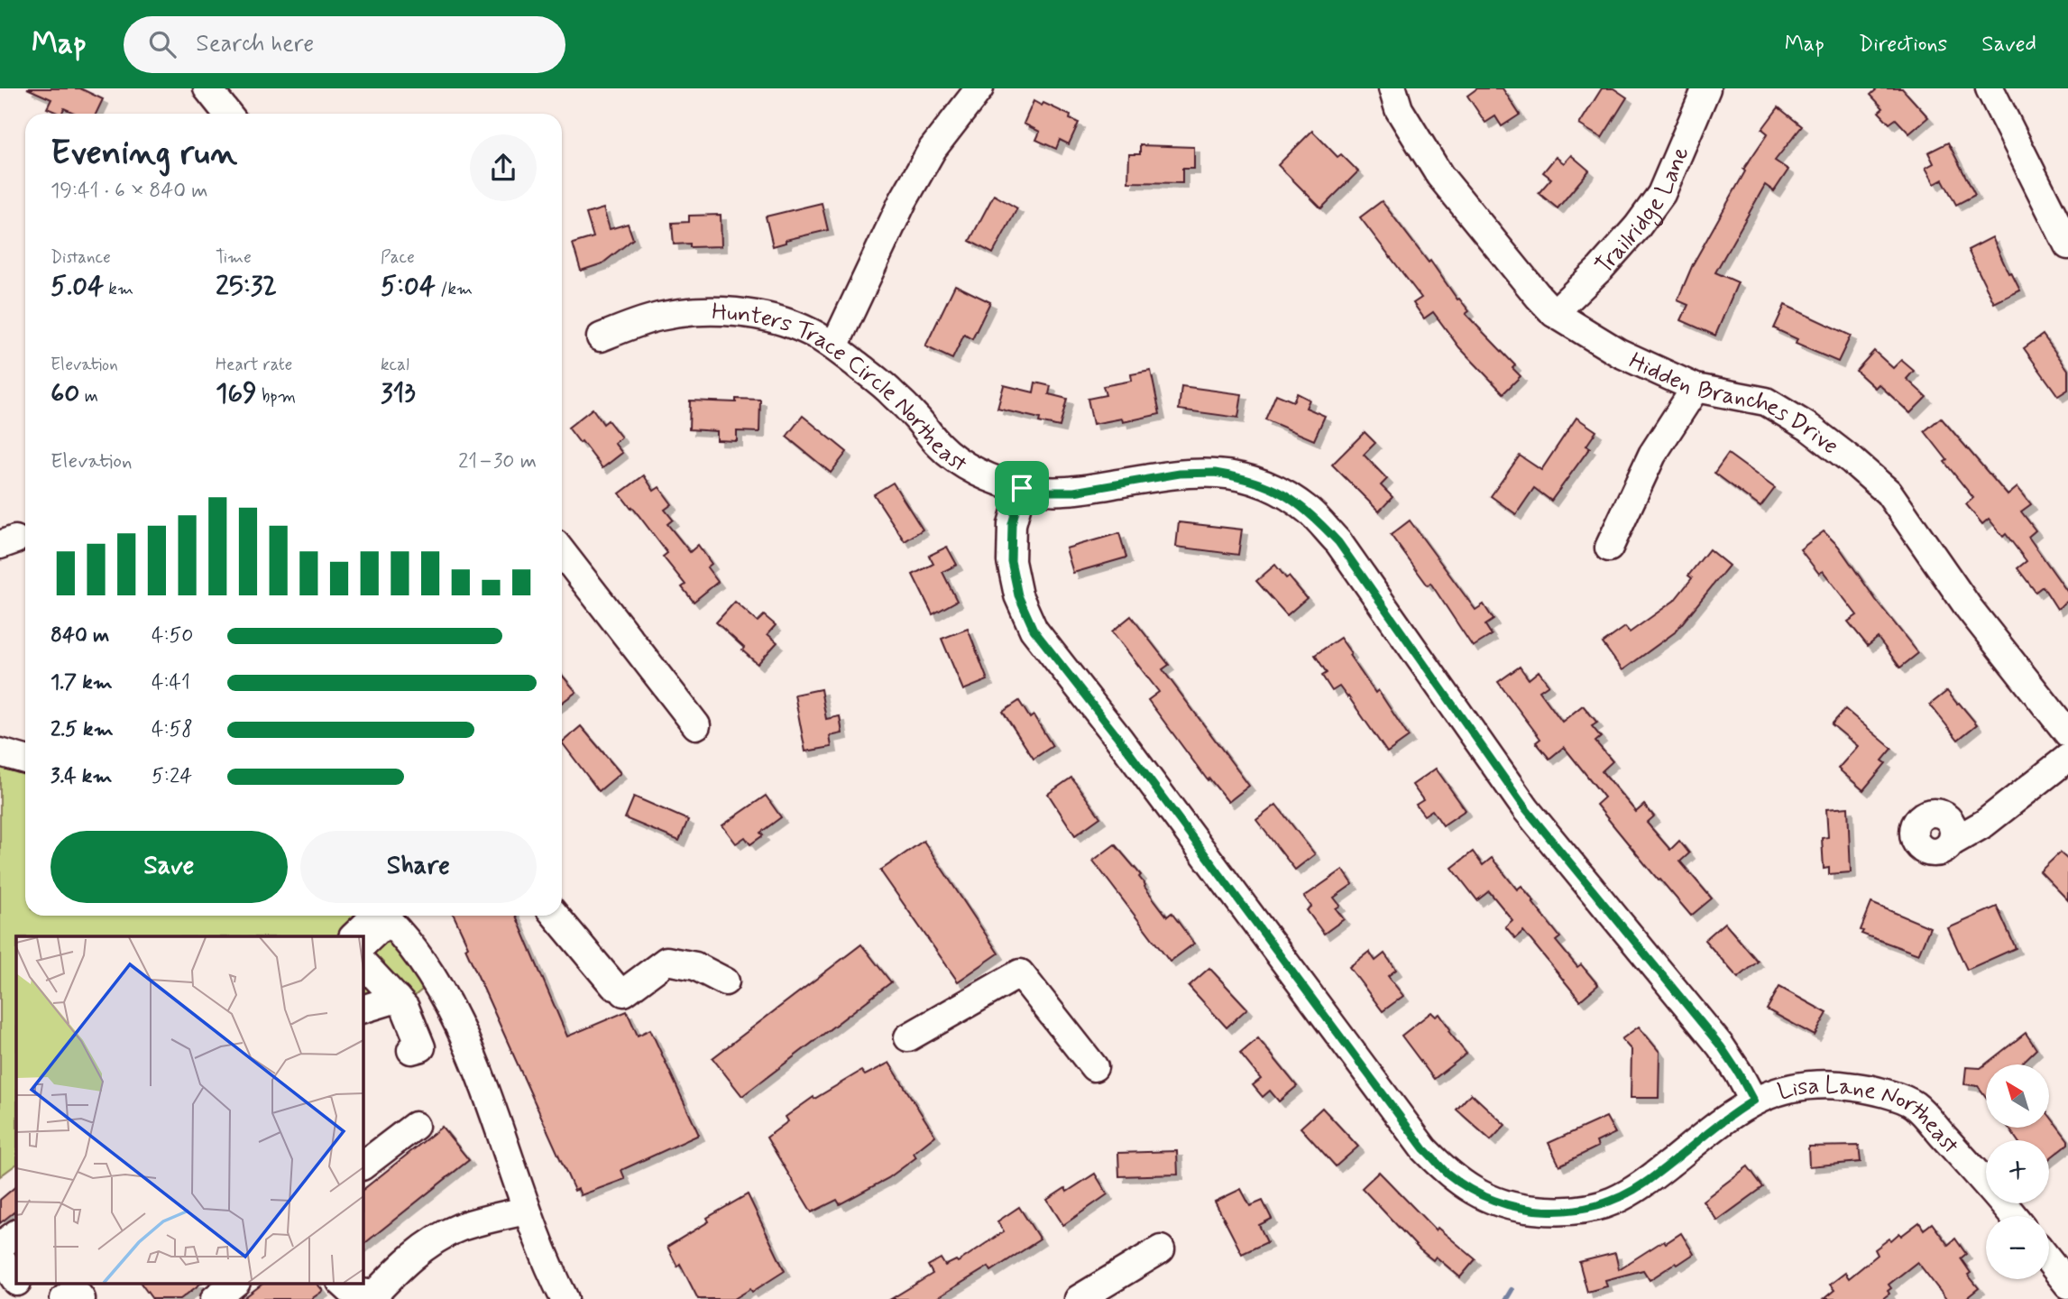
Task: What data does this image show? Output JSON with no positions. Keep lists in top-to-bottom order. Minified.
{"streets":{"street":["Trailridge Lane","Hunters Trace Circle Northeast","Hidden Branches Drive","Lisa Lane Northeast"]},"crossings":[["Trailridge Lane","Hidden Branches Drive"],["Hunters Trace Circle Northeast","Lisa Lane Northeast"]],"north":"top left","page":{"header":"Map","search":"Search here","nav":["Map","Directions","Saved"],"heading":["Evening run","19:41 · 6 × 840 m"],"stats":[["Distance","5.04 km"],["Time","25:32"],["Pace","5:04 /km"],["Elevation","60 m"],["Heart rate","169 bpm"],["kcal","313"]],"chart":["Elevation","21–30 m"],"list":[{"name":"840 m","note":"4:50"},{"name":"1.7 km","note":"4:41"},{"name":"2.5 km","note":"4:58"},{"name":"3.4 km","note":"5:24"}],"buttons":["Save","Share"],"map_buttons":["+","−"]}}
